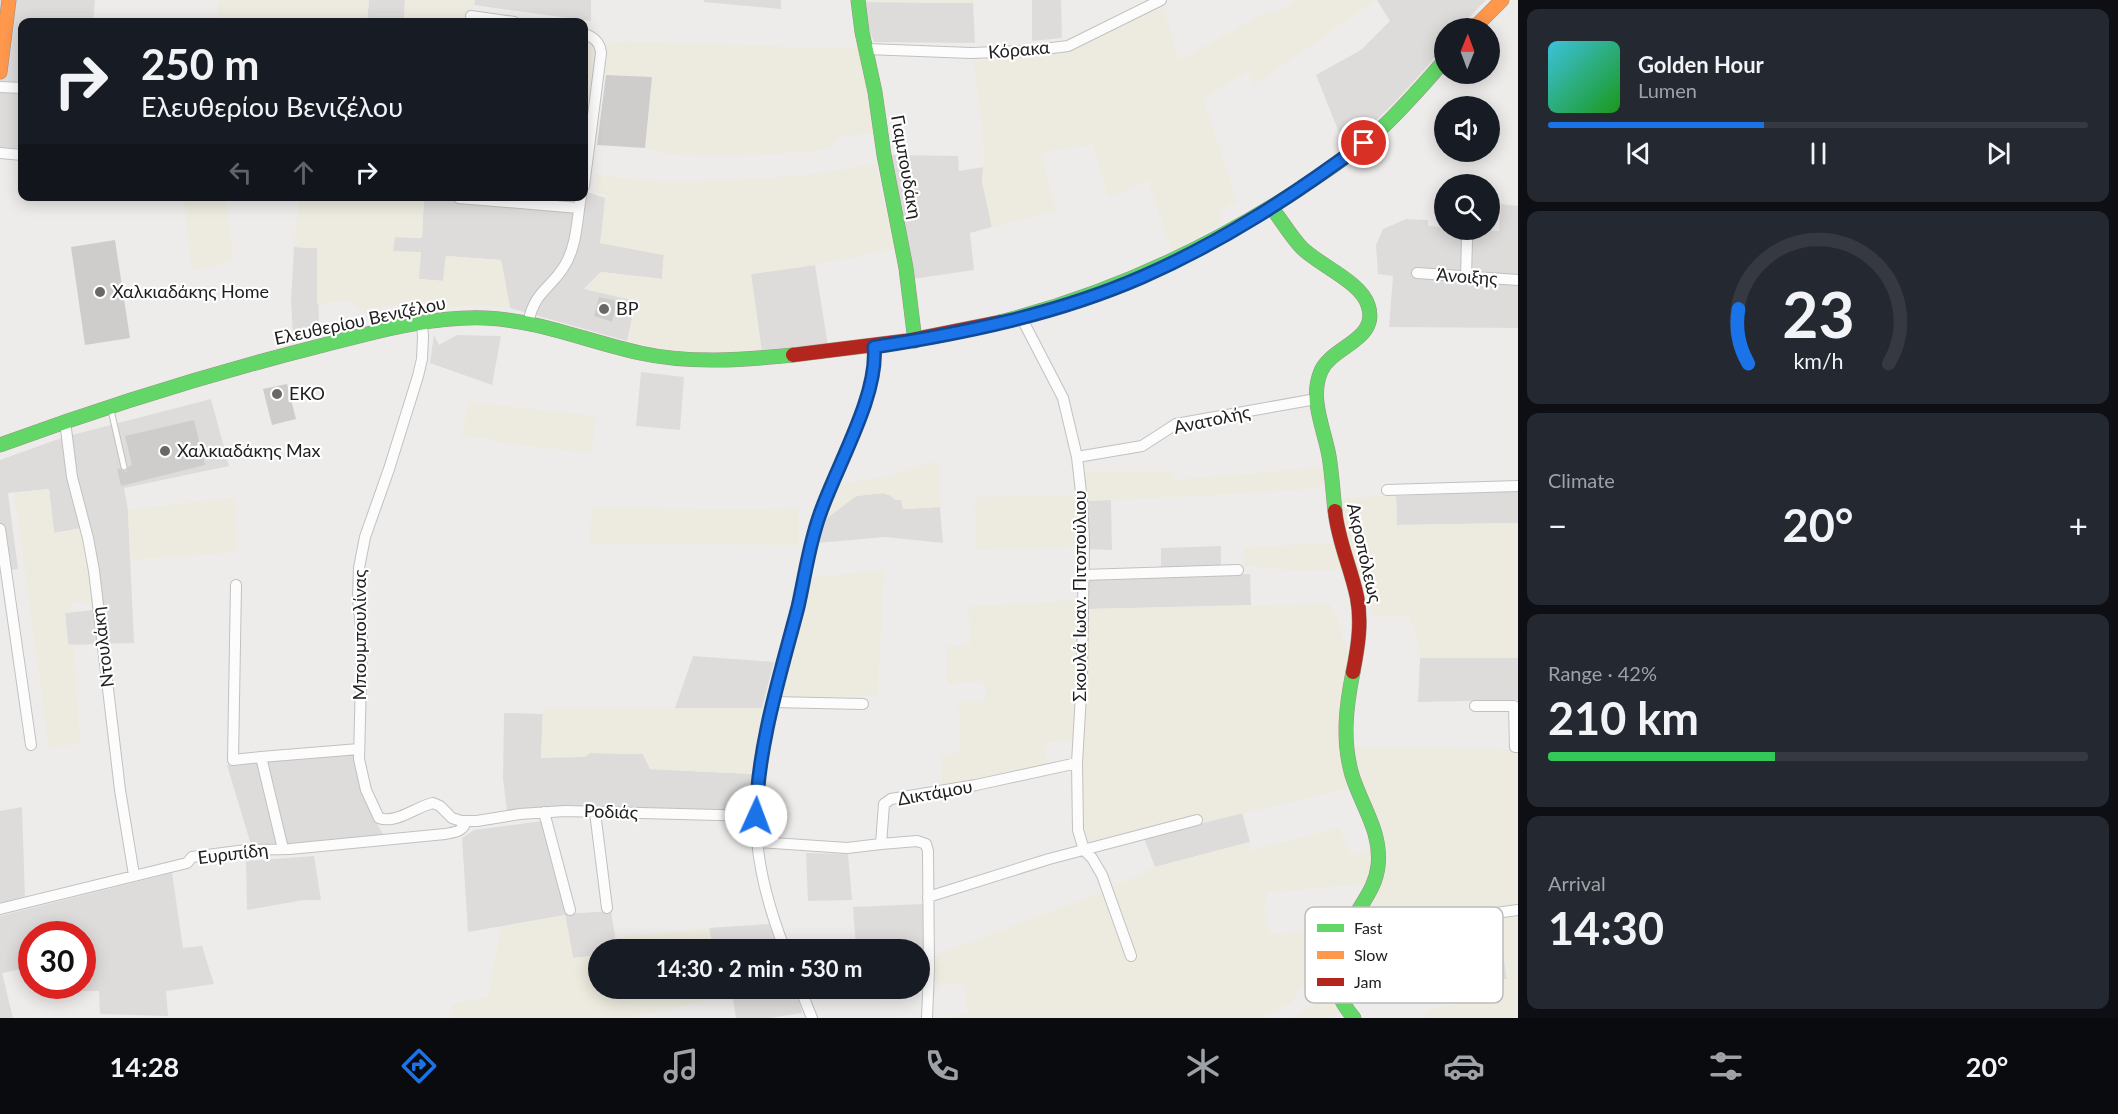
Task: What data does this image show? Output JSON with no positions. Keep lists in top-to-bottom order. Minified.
{"streets":{"main road":["Γιαμπουδάκη","Ελευθερίου Βενιζέλου","Ακροπόλεως"],"street":["Κόρακα","Άνοιξης","Ανατολής","Σκουλά Ιωαν. Πιτοπούλιου","Μπουμπουλίνας","Ντουλάκη","Δικτάμου","Ροδιάς","Ευριπίδη"]},"crossings":[["Κόρακα","Γιαμπουδάκη"],["Γιαμπουδάκη","Ελευθερίου Βενιζέλου"],["Ελευθερίου Βενιζέλου","Ακροπόλεως"],["Ελευθερίου Βενιζέλου","Σκουλά Ιωαν. Πιτοπούλιου"],["Ελευθερίου Βενιζέλου","Μπουμπουλίνας"],["Ελευθερίου Βενιζέλου","Ντουλάκη"],["Ανατολής","Ακροπόλεως"],["Ανατολής","Σκουλά Ιωαν. Πιτοπούλιου"],["Σκουλά Ιωαν. Πιτοπούλιου","Δικτάμου"],["Μπουμπουλίνας","Ροδιάς"],["Μπουμπουλίνας","Ευριπίδη"],["Ντουλάκη","Ευριπίδη"],["Ροδιάς","Ευριπίδη"]],"places":["Χαλκιαδάκης Home","BP","EKO","Χαλκιαδάκης Max"],"legend":["Fast","Slow","Jam"],"north":"top","page":{"turn":["250 m","Ελευθερίου Βενιζέλου"],"song":["Golden Hour","Lumen"],"tile":["Climate",["Range · 42%","210 km"],["Arrival","14:30"]],"heat":["−","20°","+"],"limit":"30","trip":"14:30 · 2 min · 530 m","tabs":["14:28","20°"],"gauge":["23","km/h"]}}
